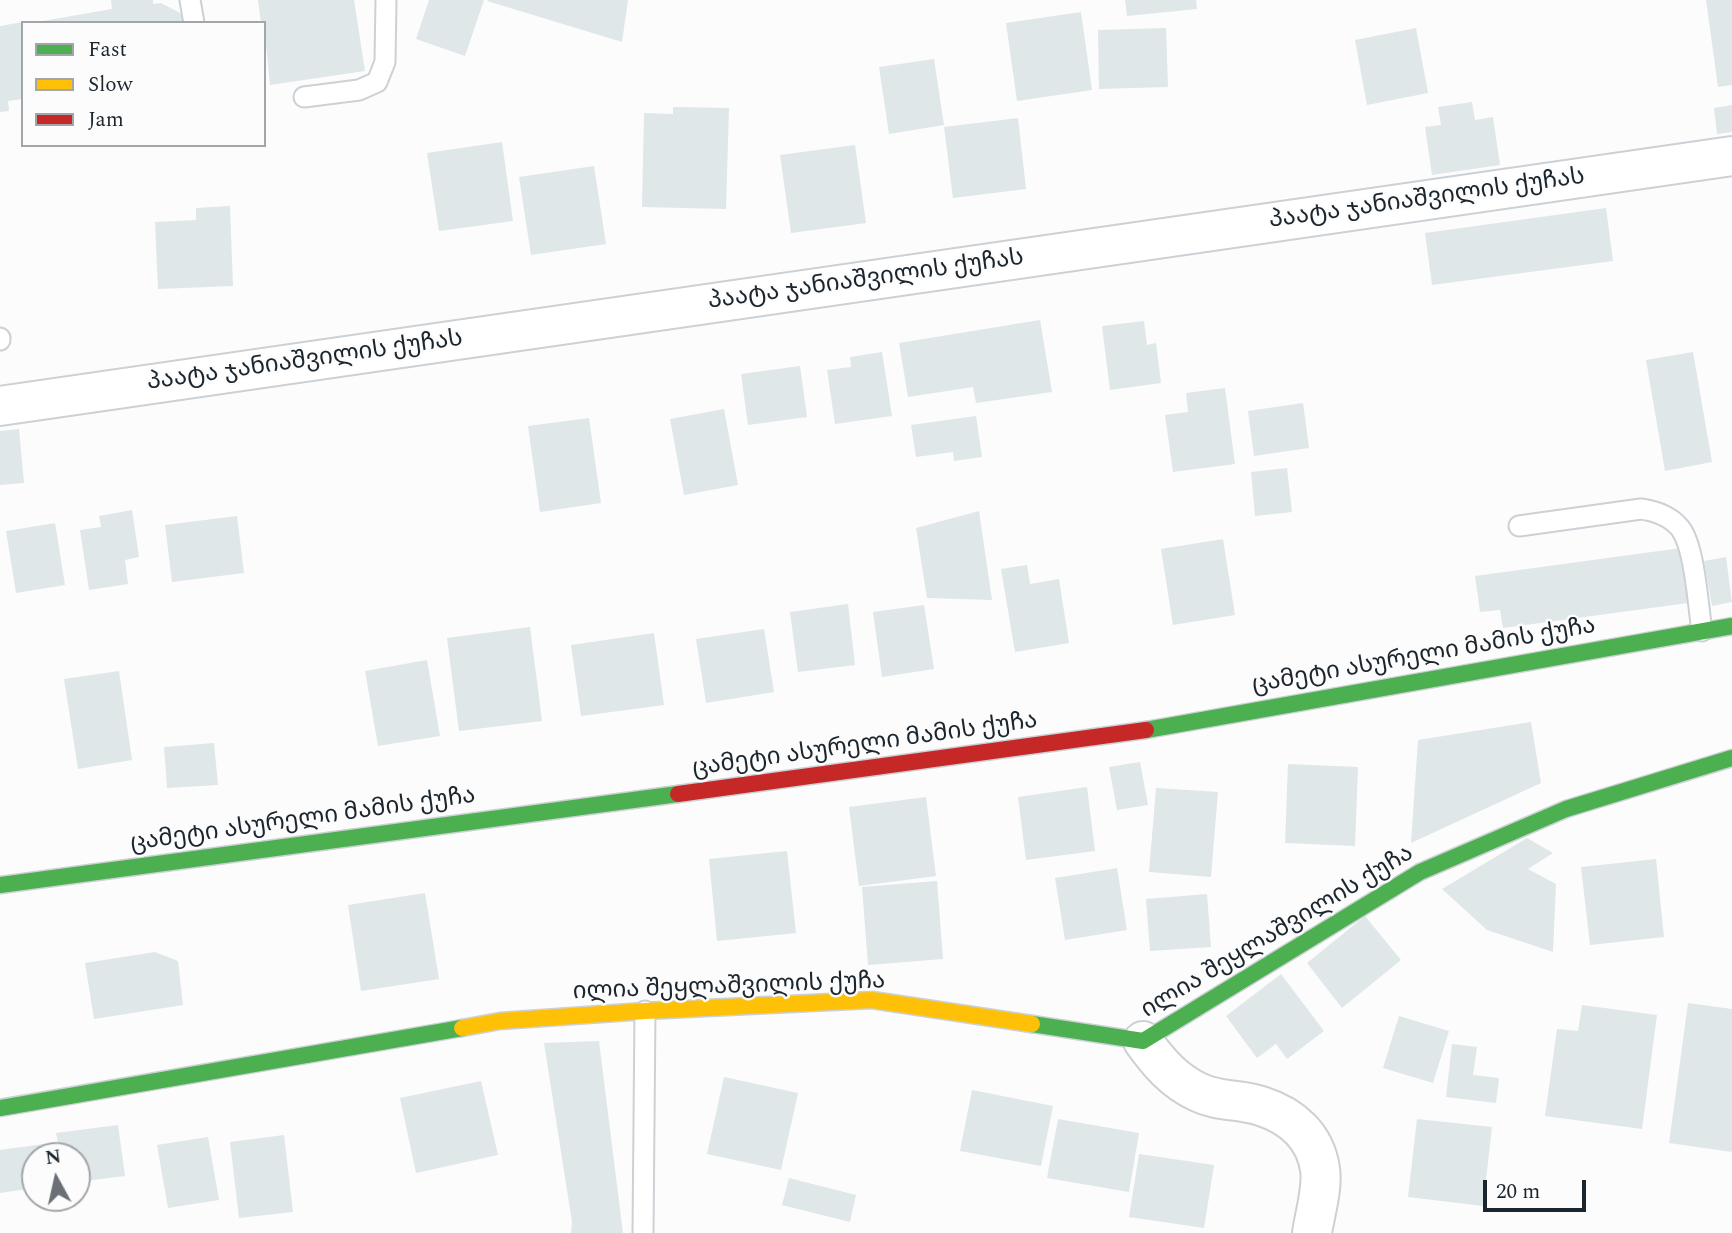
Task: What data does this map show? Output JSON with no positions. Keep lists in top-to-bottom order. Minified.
{"streets":{"street":["პაატა ჯანიაშვილის ქუჩას","ცამეტი ასურელი მამის ქუჩა","ილია შეყლაშვილის ქუჩა"]},"legend":["Fast","Slow","Jam"],"scale_bar":"20 m","north":"top"}
